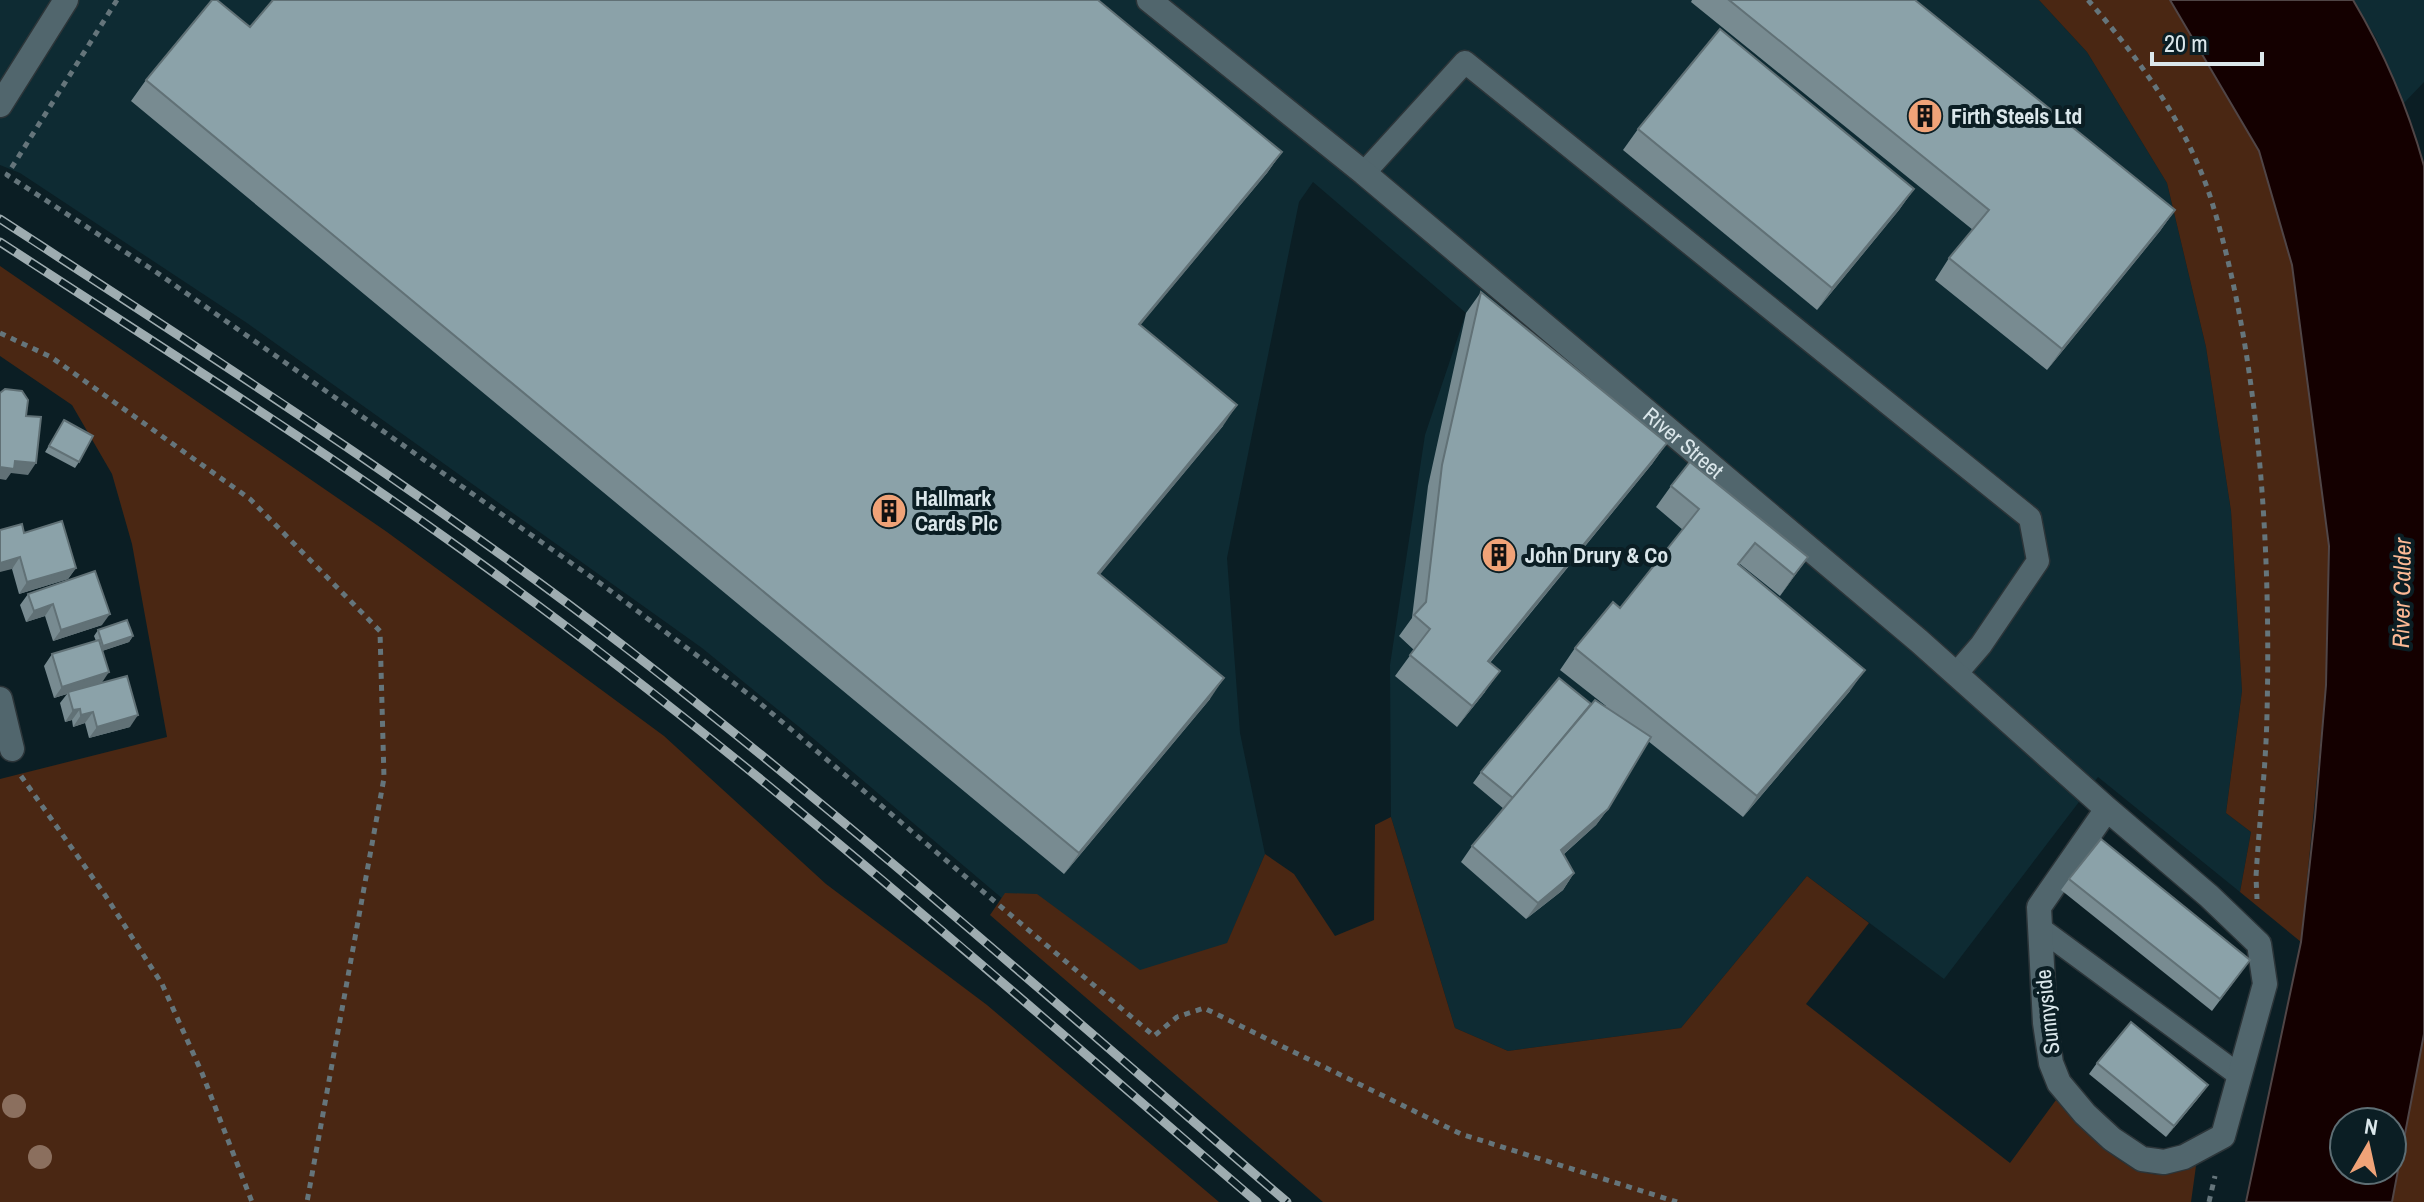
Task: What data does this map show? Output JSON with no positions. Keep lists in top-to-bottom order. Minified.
{"streets":{"street":["River Street","Sunnyside"]},"crossings":[["River Street","Sunnyside"]],"water":["River Calder"],"places":{"building":["Firth Steels Ltd","Hallmark Cards Plc","John Drury & Co"]},"scale_bar":"20 m","north":"top"}
